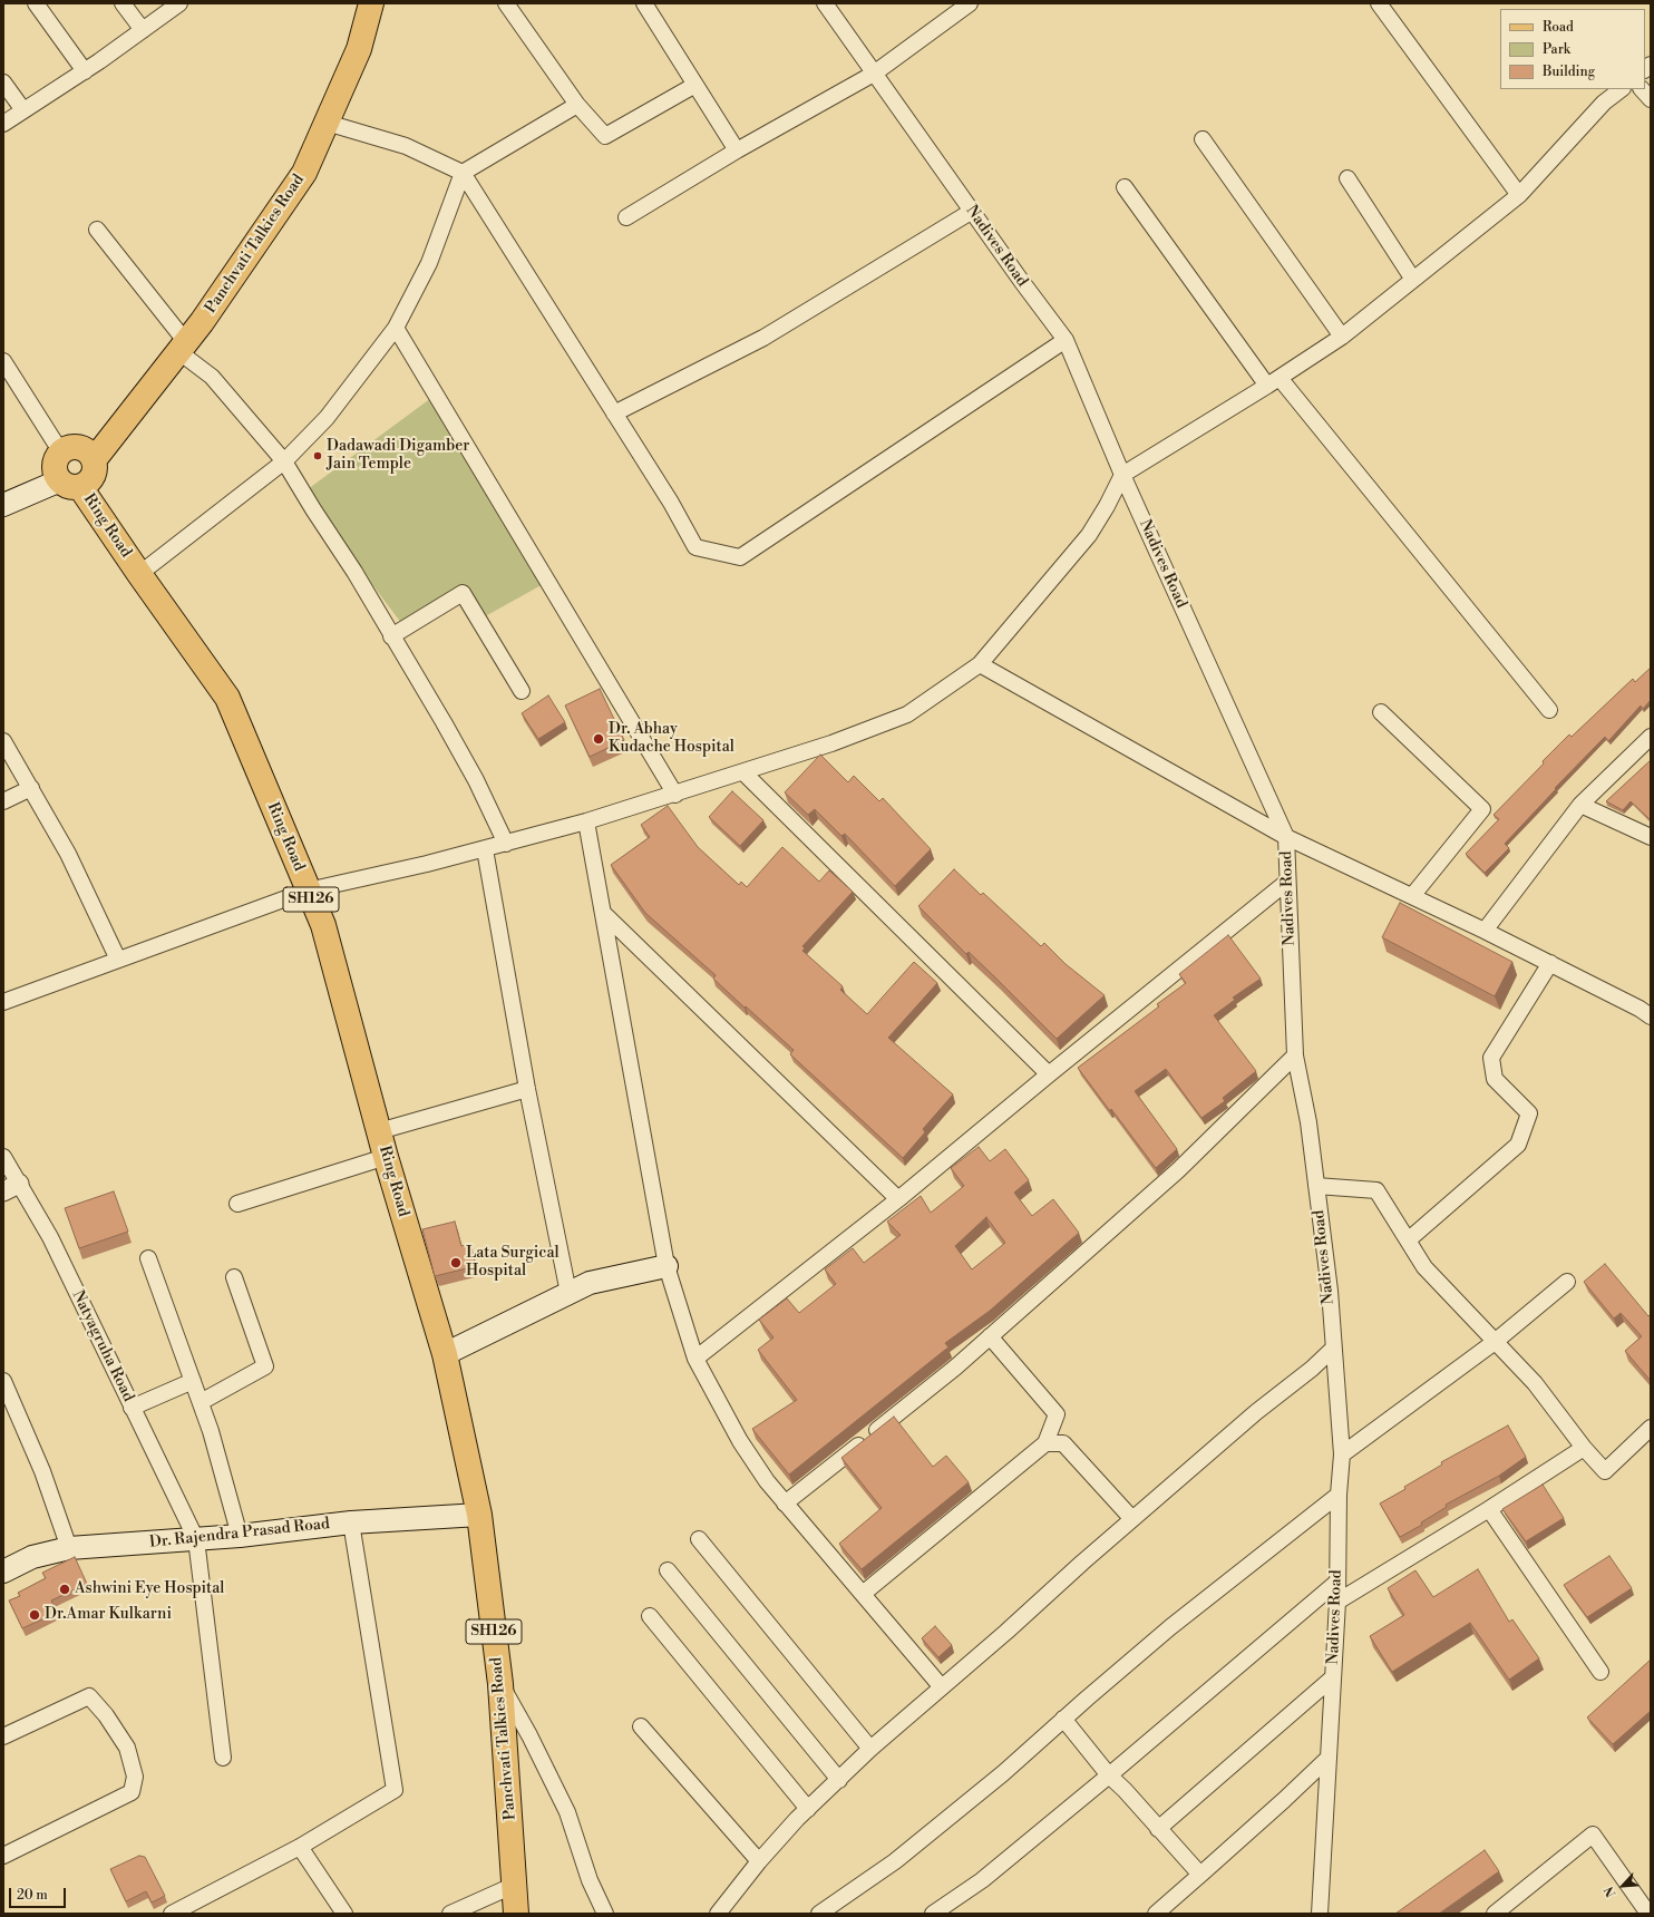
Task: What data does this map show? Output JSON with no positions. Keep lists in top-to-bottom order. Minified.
{"streets":{"main road":["Panchvati Talkies Road","Ring Road","SH126","Dr. Rajendra Prasad Road"],"street":["Nadives Road","Natyagruha Road"]},"crossings":[["Panchvati Talkies Road","Ring Road"],["Panchvati Talkies Road","Dr. Rajendra Prasad Road"],["Natyagruha Road","Dr. Rajendra Prasad Road"]],"places":["Dadawadi Digamber Jain Temple","Dr. Abhay Kudache Hospital","Lata Surgical Hospital","Ashwini Eye Hospital","Dr.Amar Kulkarni"],"legend":["Road","Park","Building"],"scale_bar":"20 m","north":"bottom left"}
